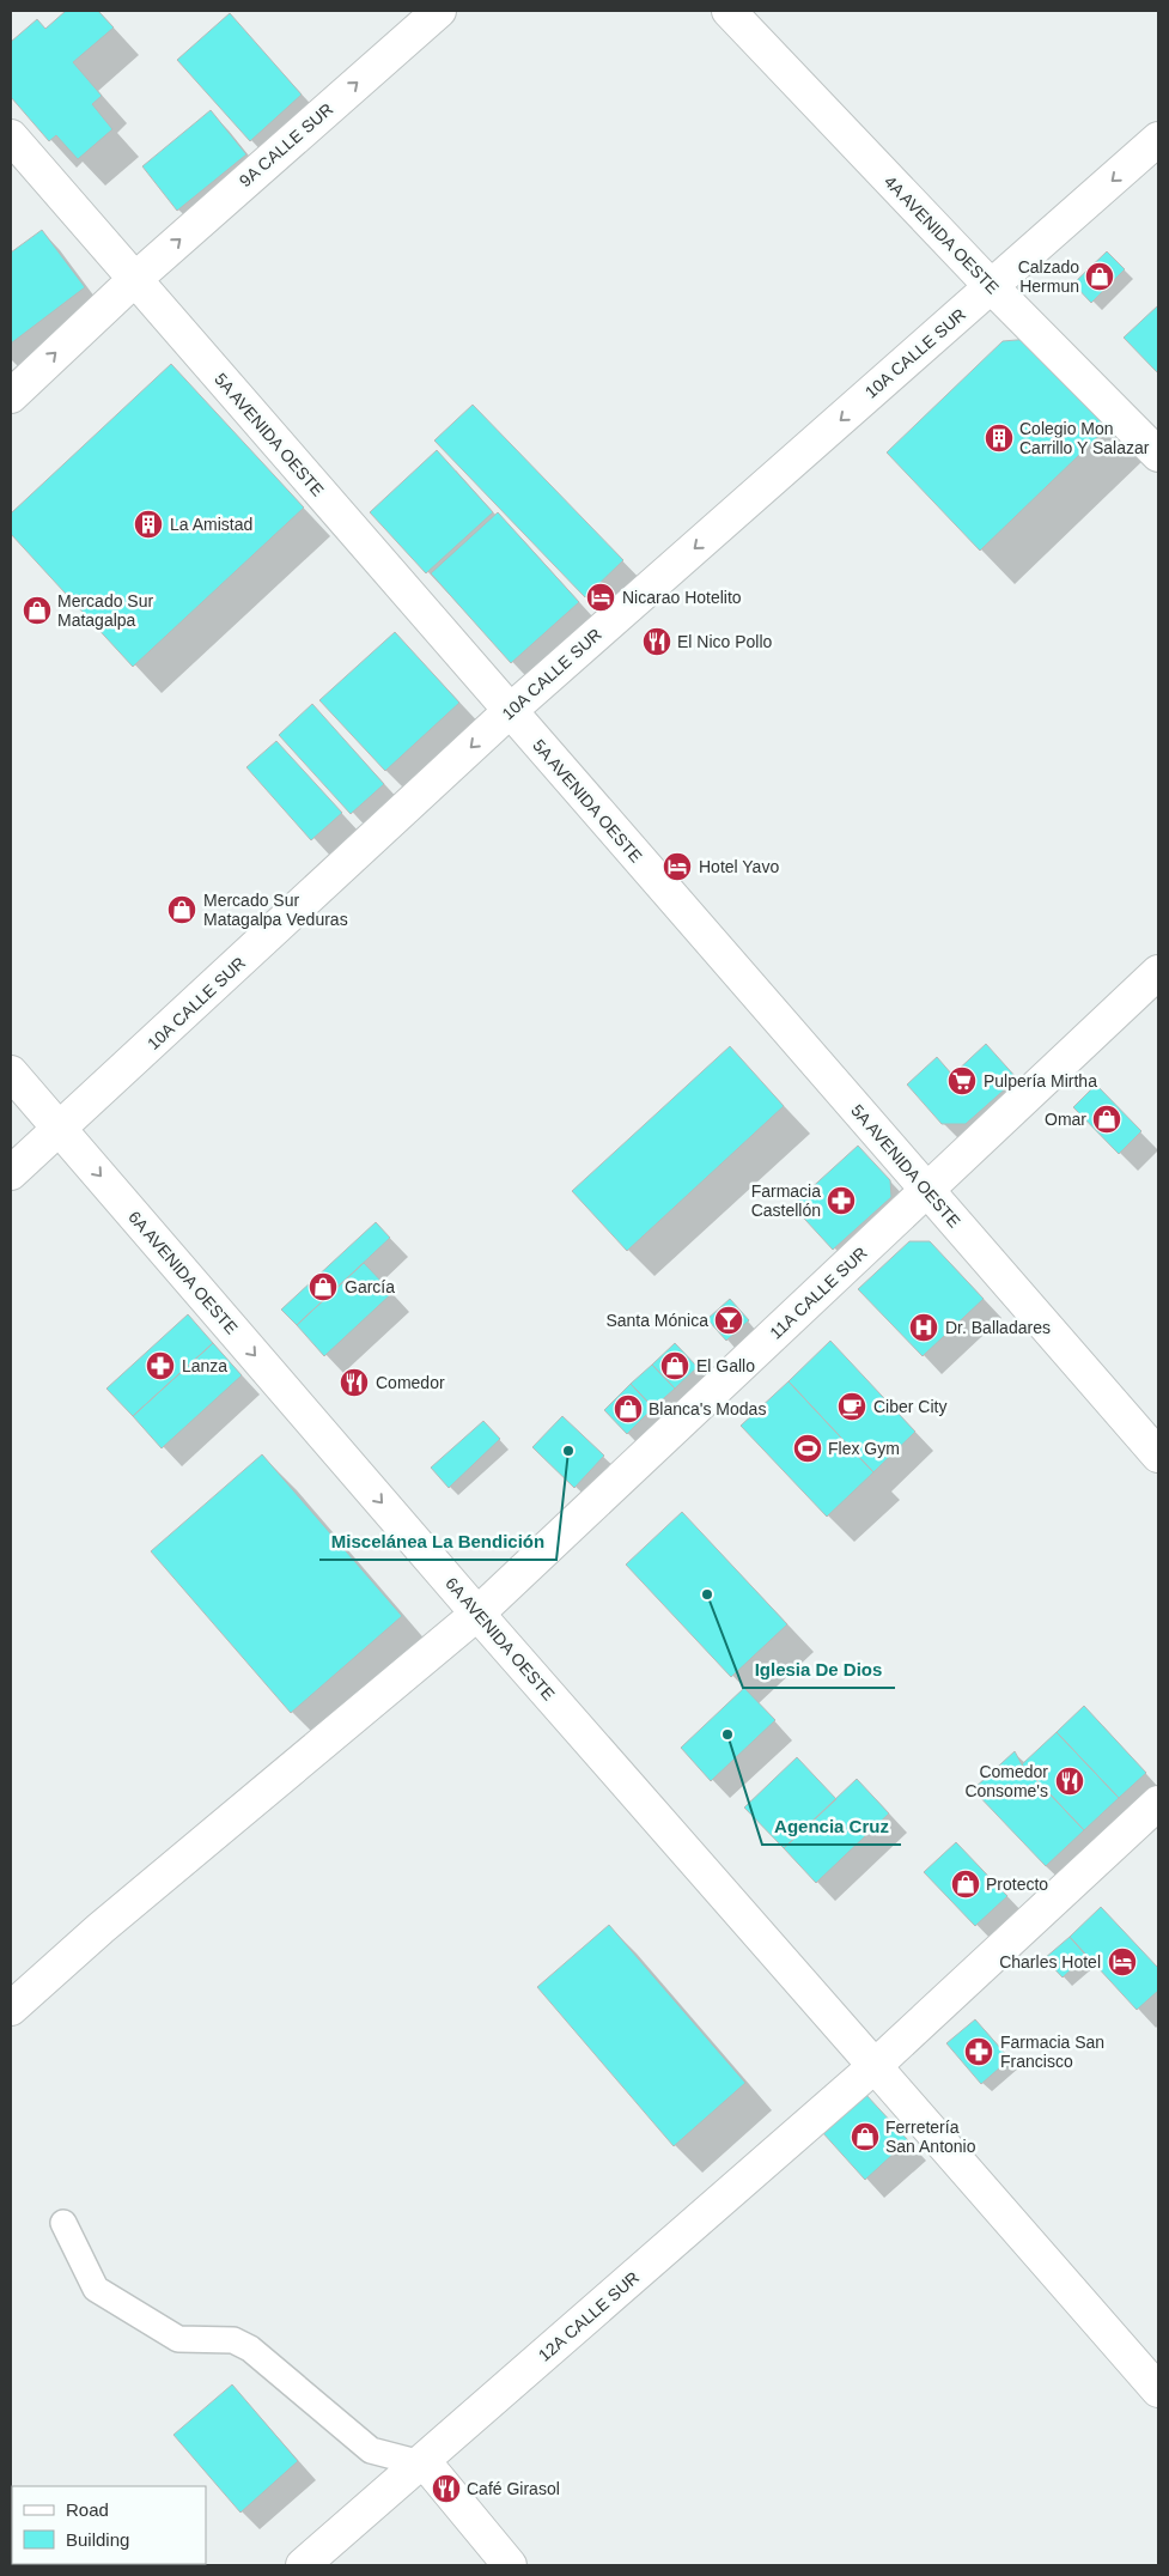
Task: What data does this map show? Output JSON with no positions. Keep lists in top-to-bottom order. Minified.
{"streets":{"street":["9A CALLE SUR","4A AVENIDA OESTE","10A CALLE SUR","5A AVENIDA OESTE","6A AVENIDA OESTE","11A CALLE SUR","12A CALLE SUR"]},"crossings":[["9A CALLE SUR","5A AVENIDA OESTE"],["4A AVENIDA OESTE","10A CALLE SUR"],["10A CALLE SUR","5A AVENIDA OESTE"],["10A CALLE SUR","6A AVENIDA OESTE"],["5A AVENIDA OESTE","11A CALLE SUR"],["6A AVENIDA OESTE","11A CALLE SUR"],["6A AVENIDA OESTE","12A CALLE SUR"]],"one_way":["9A CALLE SUR","10A CALLE SUR","6A AVENIDA OESTE"],"places":{"shop":["Calzado Hermun","Mercado Sur Matagalpa","Mercado Sur Matagalpa Veduras","Omar","García","El Gallo","Blanca's Modas","Protecto","Ferretería San Antonio"],"building":["Colegio Mon Carrillo Y Salazar","La Amistad"],"hotel":["Nicarao Hotelito","Hotel Yavo","Charles Hotel"],"restaurant":["El Nico Pollo","Comedor","Comedor Consome's","Café Girasol"],"supermarket":["Pulpería Mirtha"],"pharmacy":["Farmacia Castellón","Lanza","Farmacia San Francisco"],"bar":["Santa Mónica"],"hospital":["Dr. Balladares"],"cafe":["Ciber City"],"sports":["Flex Gym"],"other":["Miscelánea La Bendición","Iglesia De Dios","Agencia Cruz"]},"legend":["Road","Building"]}
